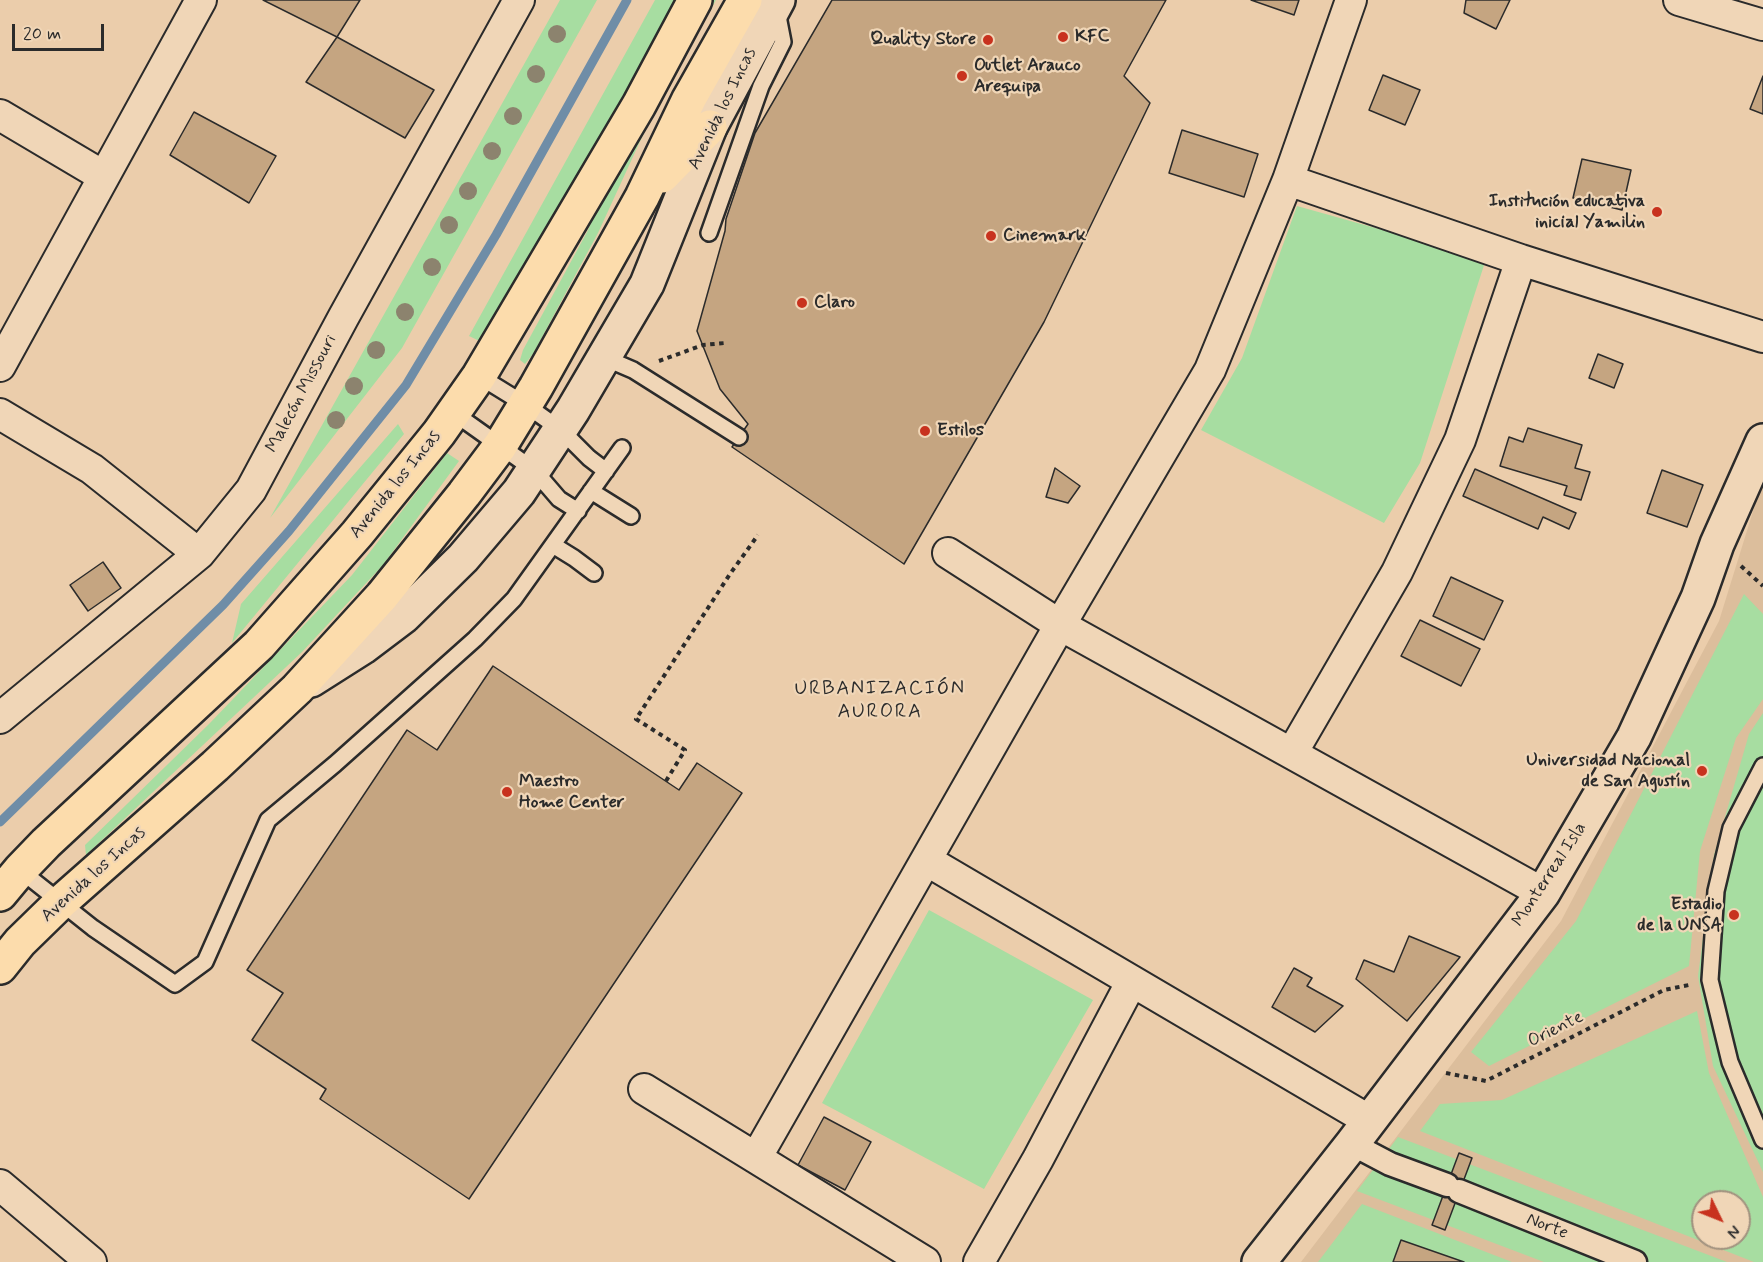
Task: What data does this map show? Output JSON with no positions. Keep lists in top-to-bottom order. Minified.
{"streets":{"main road":["Avenida los Incas"],"street":["Malecón Missouri","Monterreal Isla","Norte"],"path":["Oriente"]},"crossings":[["Monterreal Isla","Oriente"],["Monterreal Isla","Norte"]],"districts":["URBANIZACIÓN AURORA"],"places":["KFC","Quality Store","Outlet Arauco Arequipa","Institución educativa inicial Yamilin","Cinemark","Claro","Estilos","Universidad Nacional de San Agustín","Maestro Home Center","Estadio de la UNSA"],"scale_bar":"20 m","north":"bottom right"}
